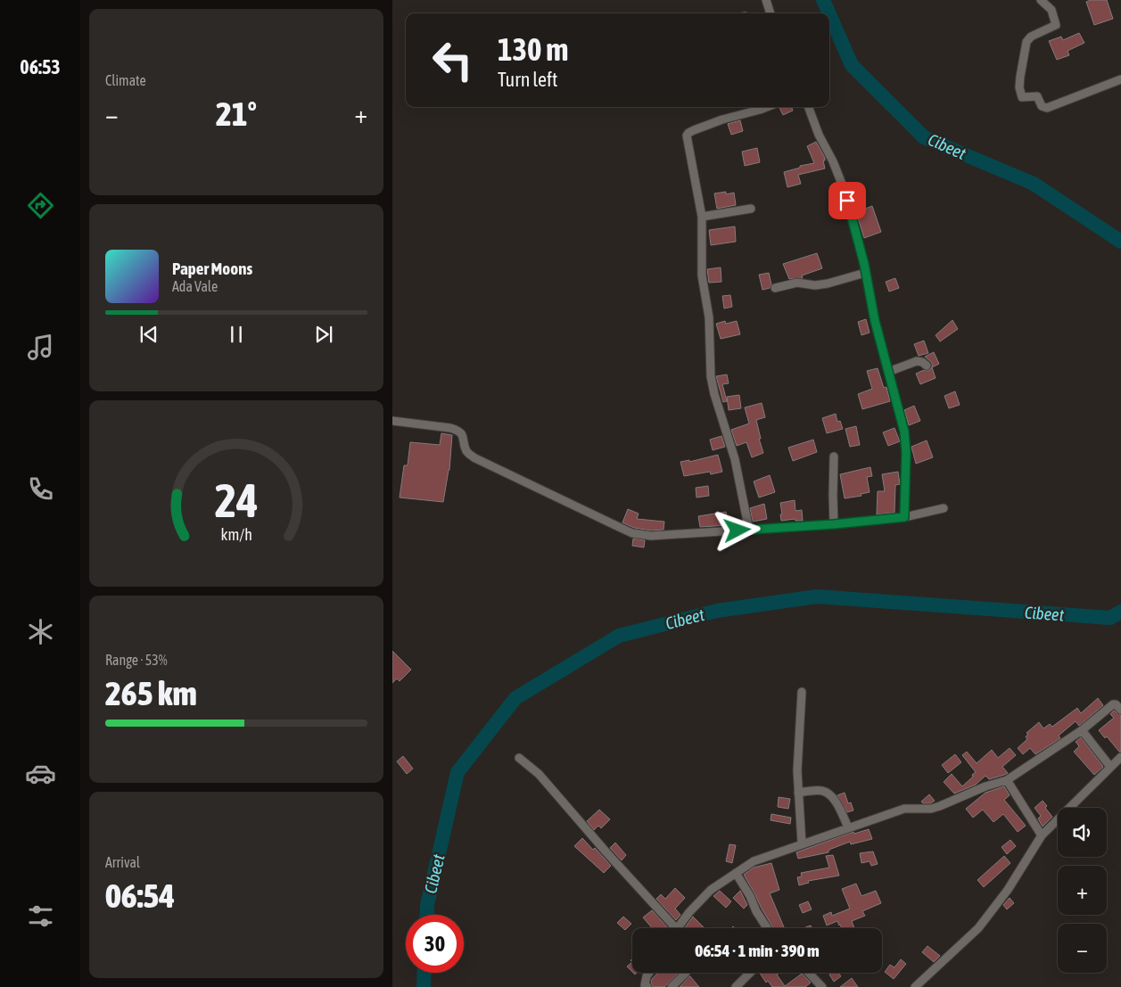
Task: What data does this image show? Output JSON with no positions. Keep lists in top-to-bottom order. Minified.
{"water":["Cibeet"],"page":{"tabs":"06:53","tile":["Climate",["Range · 53%","265 km"],["Arrival","06:54"]],"turn":["130 m","Turn left"],"heat":["−","21°","+"],"song":["Paper Moons","Ada Vale"],"map_buttons":["+","−"],"limit":"30","trip":"06:54 · 1 min · 390 m","gauge":["24","km/h"]}}
